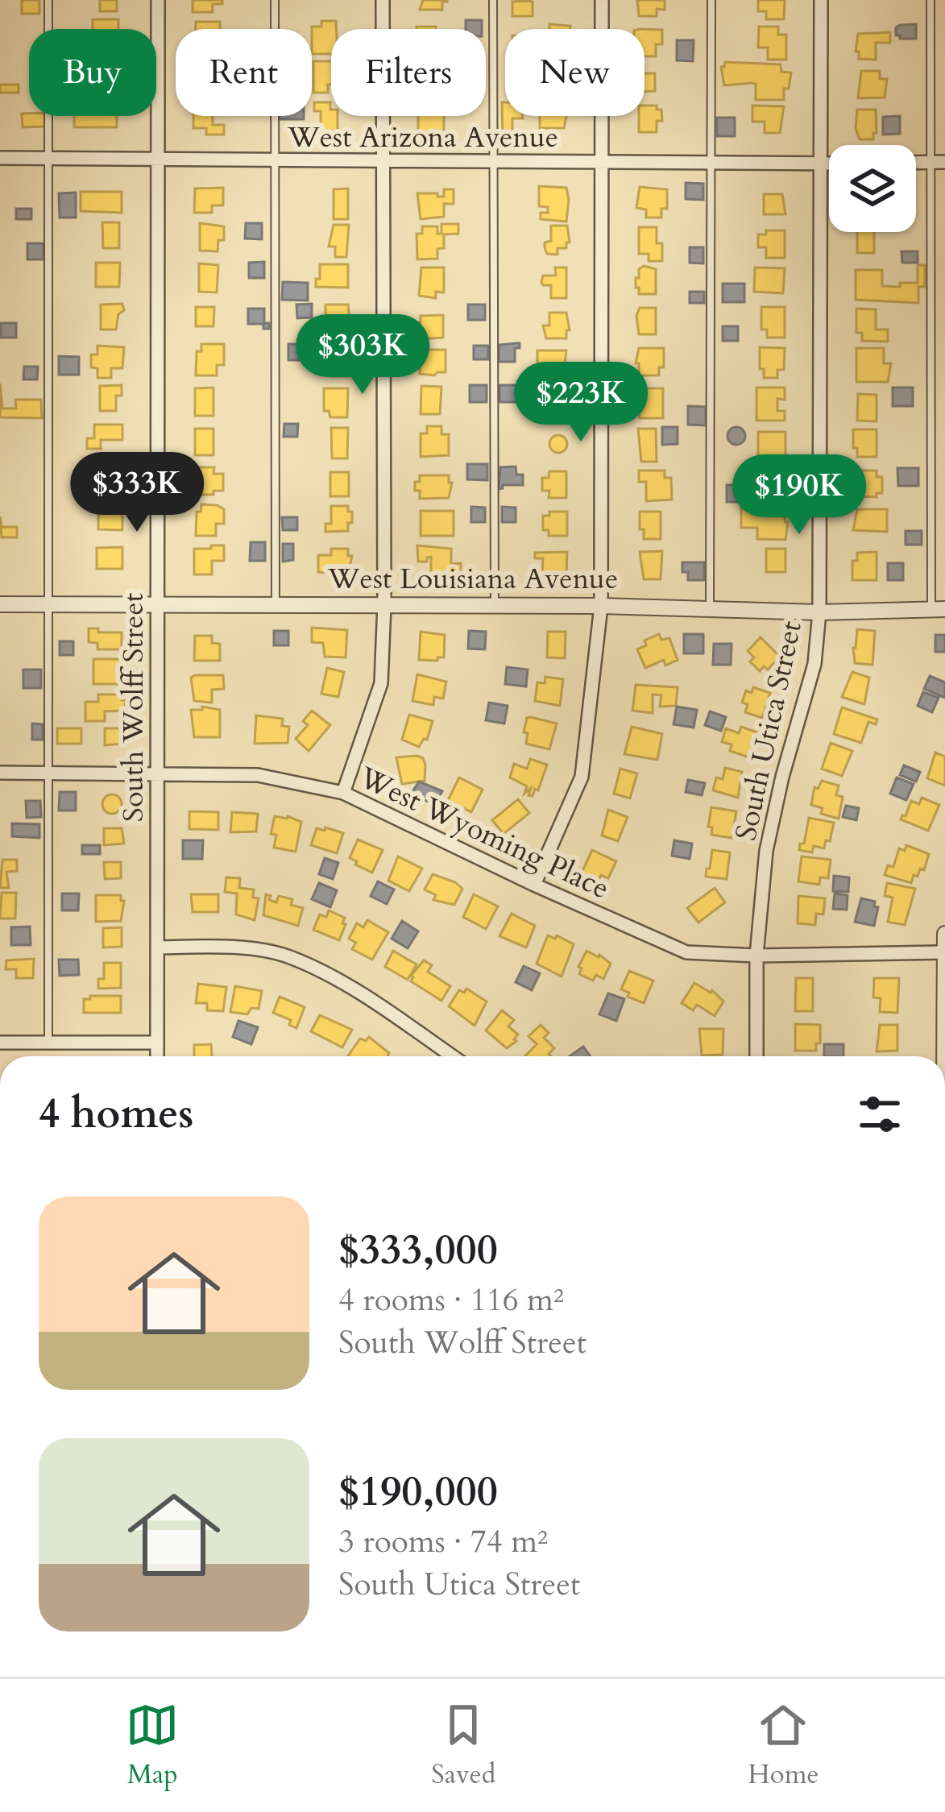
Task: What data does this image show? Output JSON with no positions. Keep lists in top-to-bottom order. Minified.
{"streets":{"street":["West Arizona Avenue","West Louisiana Avenue","South Wolff Street","South Utica Street","West Wyoming Place"]},"crossings":[["West Arizona Avenue","South Wolff Street"],["West Arizona Avenue","South Utica Street"],["West Louisiana Avenue","South Wolff Street"],["West Louisiana Avenue","South Utica Street"],["South Wolff Street","West Wyoming Place"],["South Utica Street","West Wyoming Place"]],"page":{"chip":["Buy","Rent","Filters","New"],"price":["$303K","$223K","$333K","$190K"],"heading":"4 homes","list":[{"name":"$333,000","note":"4 rooms · 116 m² · South Wolff Street"},{"name":"$190,000","note":"3 rooms · 74 m² · South Utica Street"}],"tabs":["Map","Saved","Home"]}}
